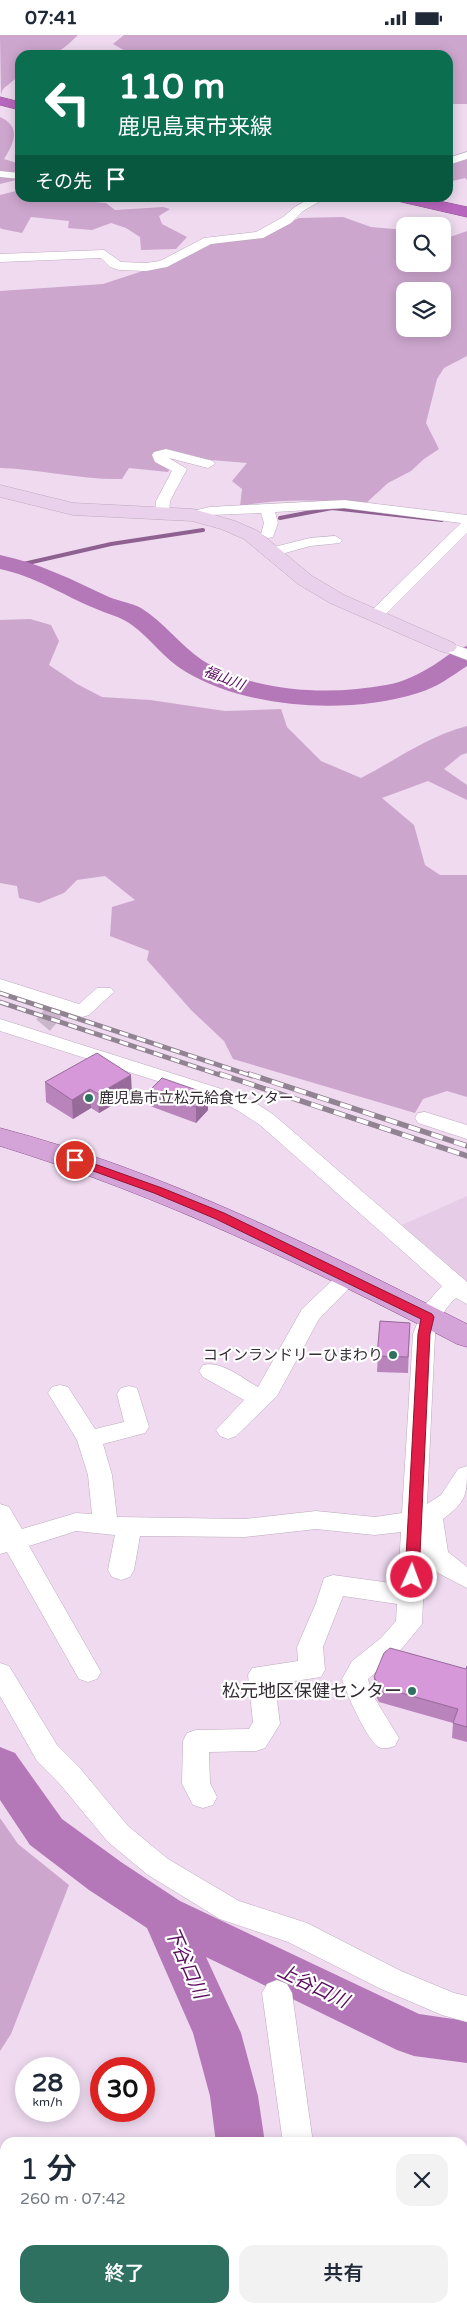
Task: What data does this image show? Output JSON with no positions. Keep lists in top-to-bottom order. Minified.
{"water":["福山川","下谷口川","上谷口川"],"places":["鹿児島市立松元給食センター","コインランドリーひまわり","松元地区保健センター"],"page":{"status":"07:41","turn":["110 m","鹿児島東市来線"],"then":"その先","speed":"28 km/h","limit":"30","heading":["1 分","260 m · 07:42"],"buttons":["終了","共有"]}}
